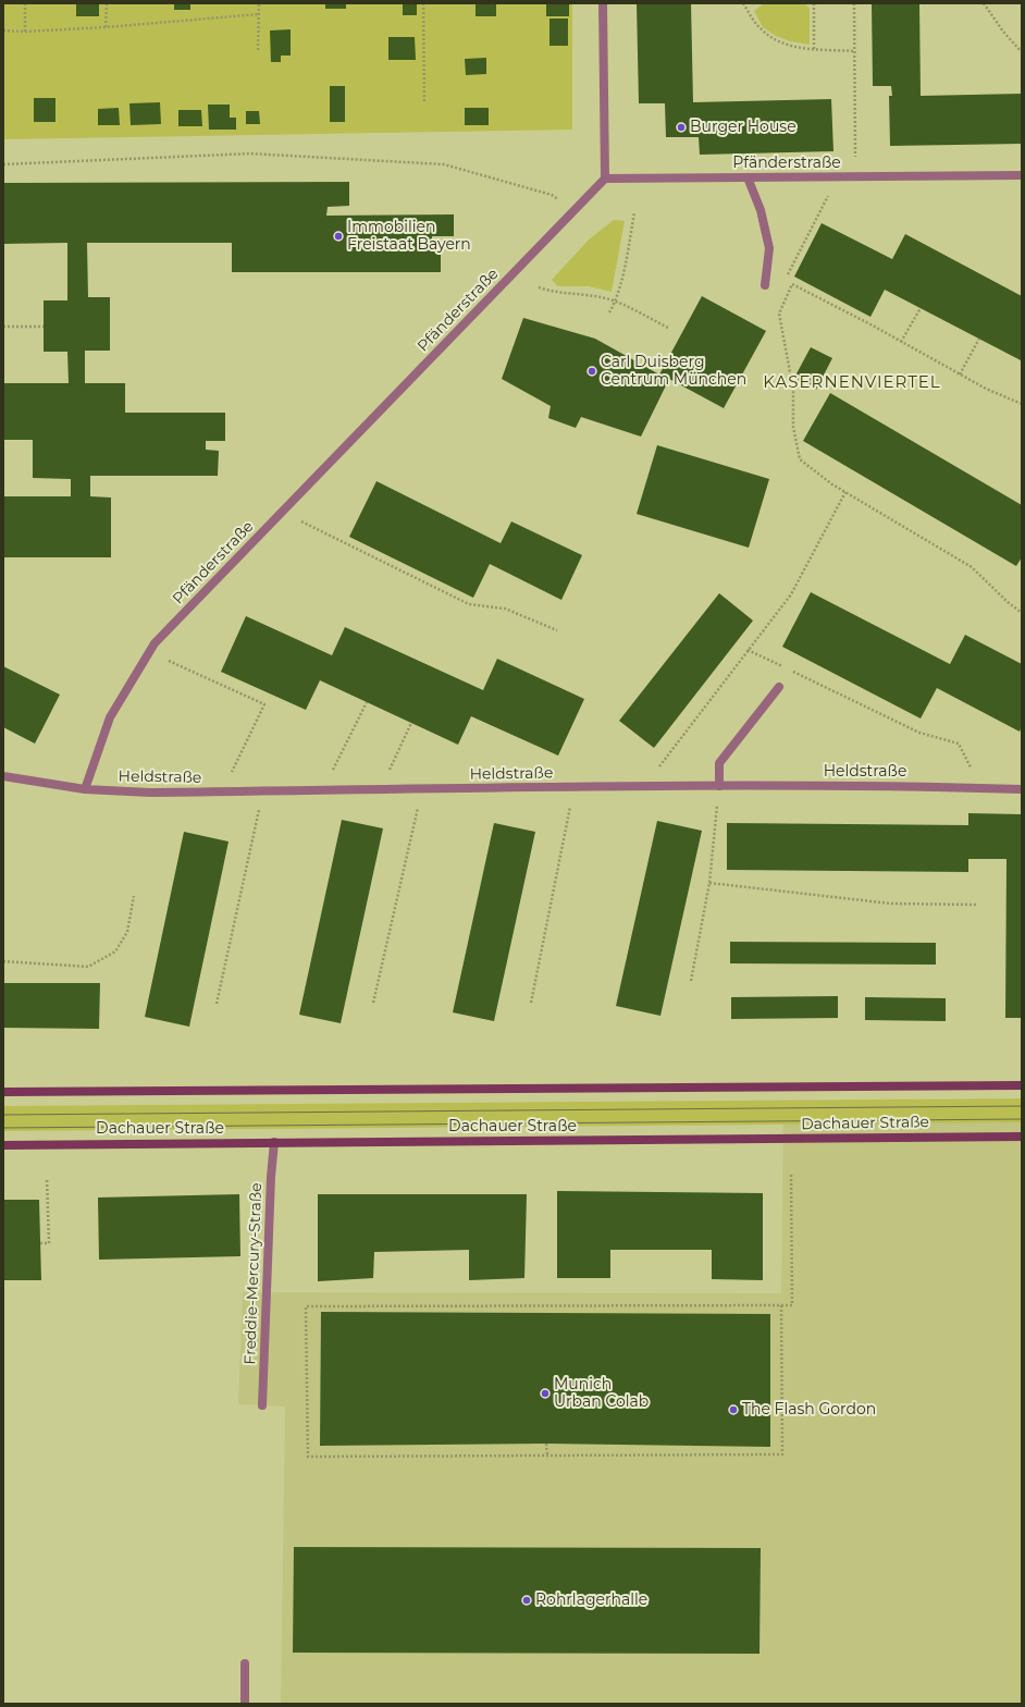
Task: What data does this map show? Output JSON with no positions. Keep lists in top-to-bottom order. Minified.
{"streets":{"main road":["Dachauer Straße"],"street":["Pfänderstraße","Heldstraße","Freddie-Mercury-Straße"]},"crossings":[["Pfänderstraße","Heldstraße"],["Dachauer Straße","Freddie-Mercury-Straße"]],"districts":["KASERNENVIERTEL"],"places":["Burger House","Immobilien Freistaat Bayern","Carl Duisberg Centrum München","Munich Urban Colab","The Flash Gordon","Rohrlagerhalle"]}
